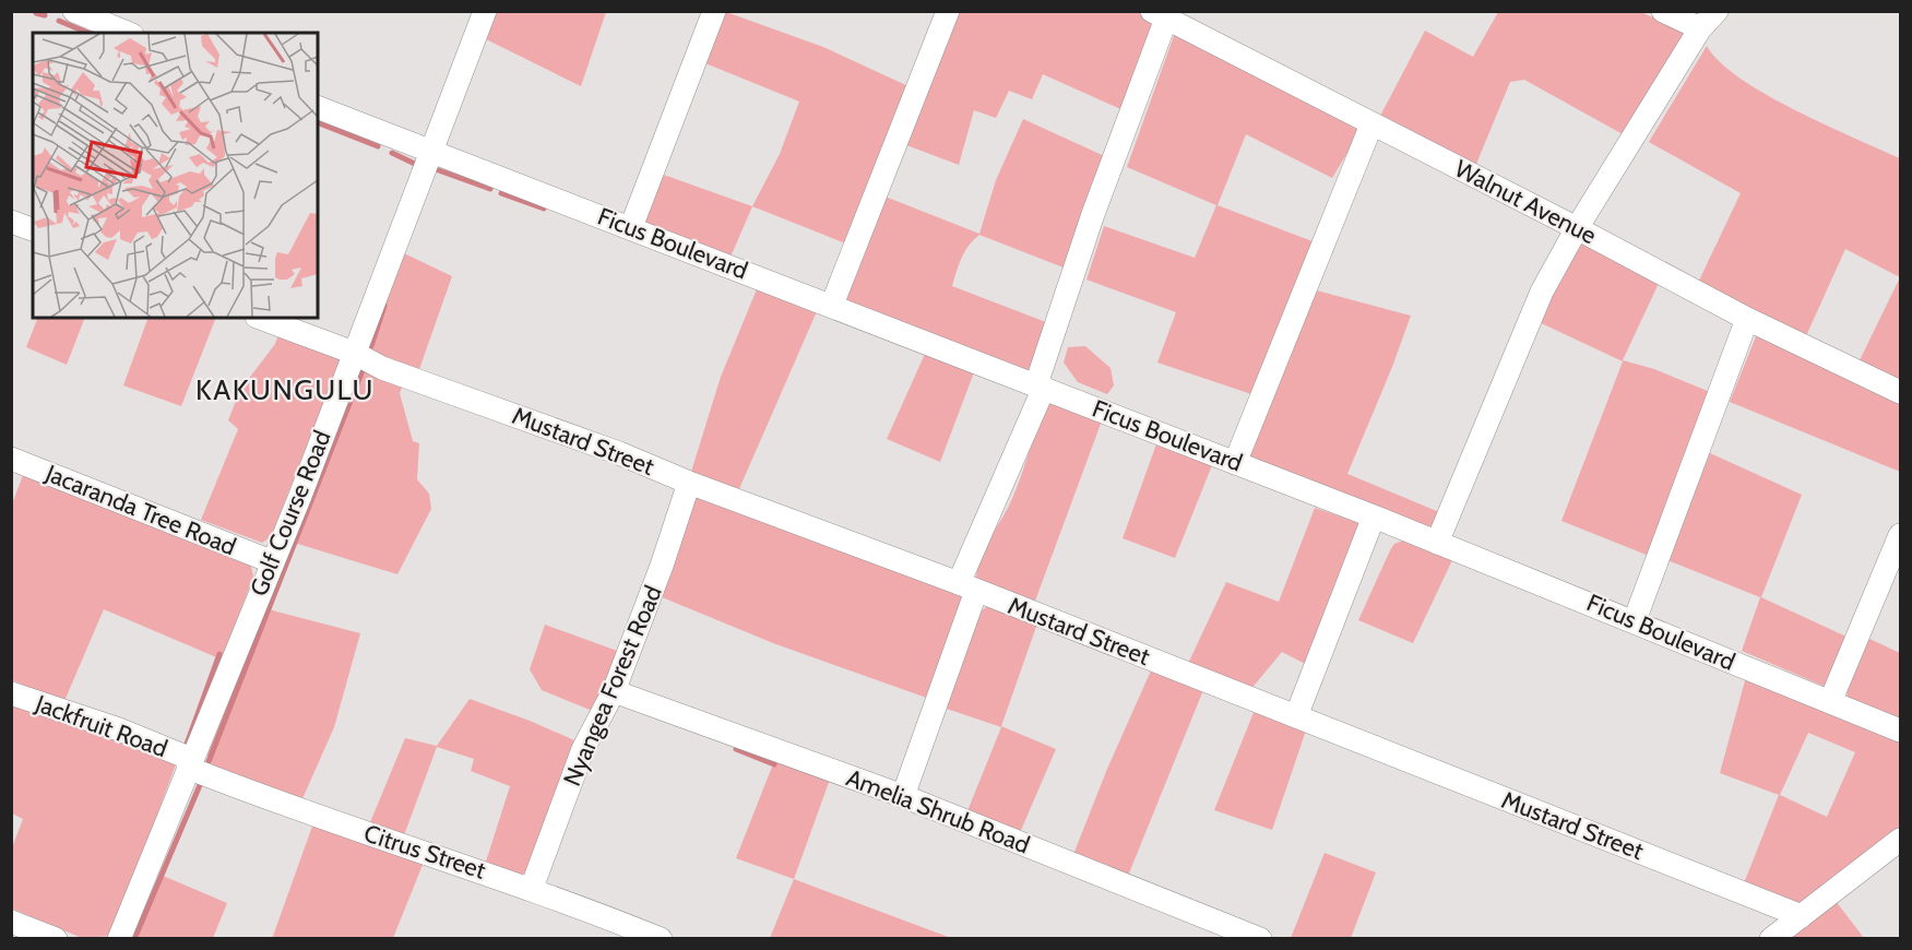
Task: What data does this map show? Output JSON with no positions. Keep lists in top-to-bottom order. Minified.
{"streets":{"street":["Walnut Avenue","Ficus Boulevard","Mustard Street","Jacaranda Tree Road","Golf Course Road","Nyangea Forest Road","Jackfruit Road","Amelia Shrub Road","Citrus Street"]},"crossings":[["Ficus Boulevard","Golf Course Road"],["Mustard Street","Golf Course Road"],["Mustard Street","Nyangea Forest Road"],["Jacaranda Tree Road","Golf Course Road"],["Golf Course Road","Jackfruit Road"],["Golf Course Road","Citrus Street"],["Nyangea Forest Road","Amelia Shrub Road"],["Nyangea Forest Road","Citrus Street"],["Jackfruit Road","Citrus Street"]],"districts":["KAKUNGULU"]}
